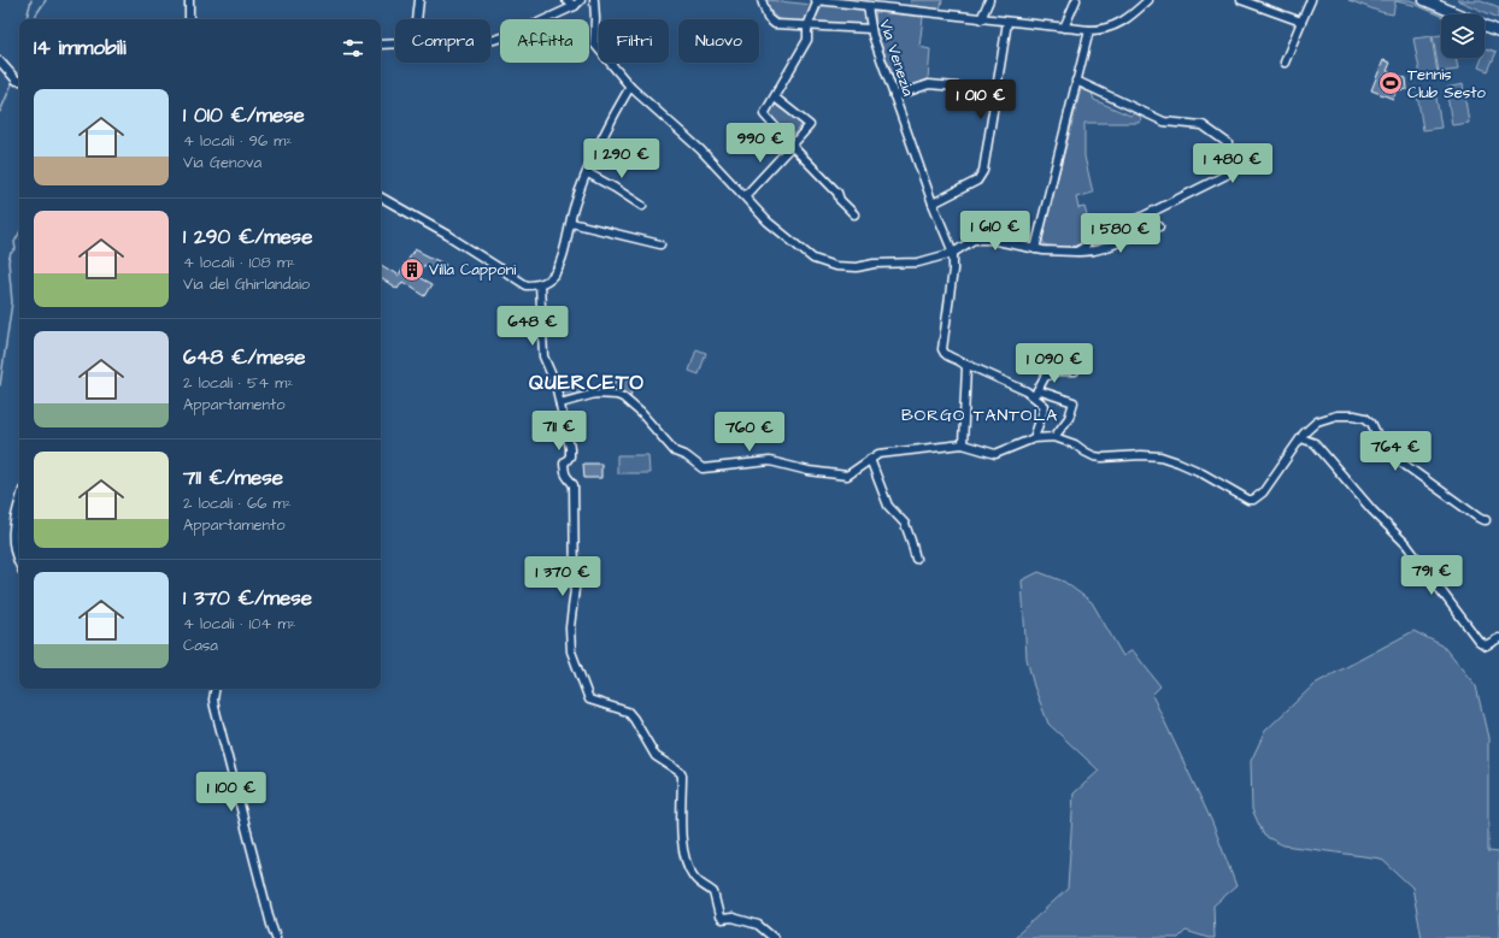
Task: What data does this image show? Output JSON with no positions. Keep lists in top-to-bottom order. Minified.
{"streets":{"street":["Via Venezia"]},"districts":["QUERCETO","BORGO TANTOLA"],"places":{"sports":["Tennis Club Sesto"],"building":["Villa Capponi"]},"page":{"chip":["Compra","Affitta","Filtri","Nuovo"],"heading":"14 immobili","list":[{"name":"1 010 €/mese","note":"4 locali · 96 m² · Via Genova"},{"name":"1 290 €/mese","note":"4 locali · 108 m² · Via del Ghirlandaio"},{"name":"648 €/mese","note":"2 locali · 54 m² · Appartamento"},{"name":"711 €/mese","note":"2 locali · 66 m² · Appartamento"},{"name":"1 370 €/mese","note":"4 locali · 104 m² · Casa"}],"price":["1 010 €","990 €","1 290 €","1 480 €","1 610 €","1 580 €","648 €","1 090 €","711 €","760 €","764 €","791 €","1 370 €","1 100 €"]}}
